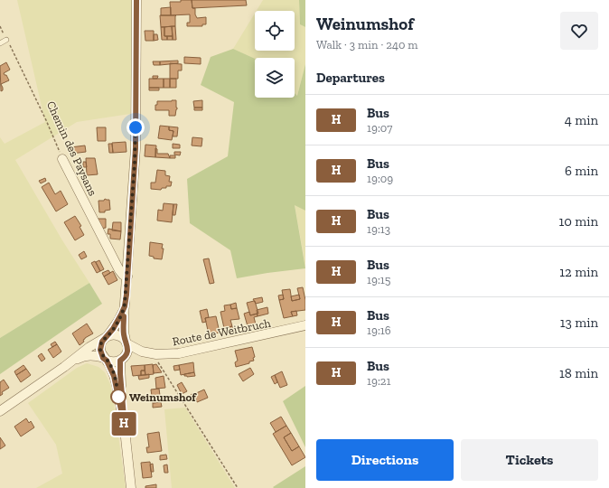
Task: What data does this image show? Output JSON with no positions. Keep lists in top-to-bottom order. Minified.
{"streets":{"street":["Chemin des Paysans","Route de Weitbruch"]},"places":["Weinumshof"],"lines":["bus line H"],"page":{"on_map":"H","heading":[["Weinumshof","Walk · 3 min · 240 m"],"Departures"],"list":[{"mark":"H","name":"Bus","note":"19:07","value":"4 min"},{"mark":"H","name":"Bus","note":"19:09","value":"6 min"},{"mark":"H","name":"Bus","note":"19:13","value":"10 min"},{"mark":"H","name":"Bus","note":"19:15","value":"12 min"},{"mark":"H","name":"Bus","note":"19:16","value":"13 min"},{"mark":"H","name":"Bus","note":"19:21","value":"18 min"}],"buttons":["Directions","Tickets"]}}
